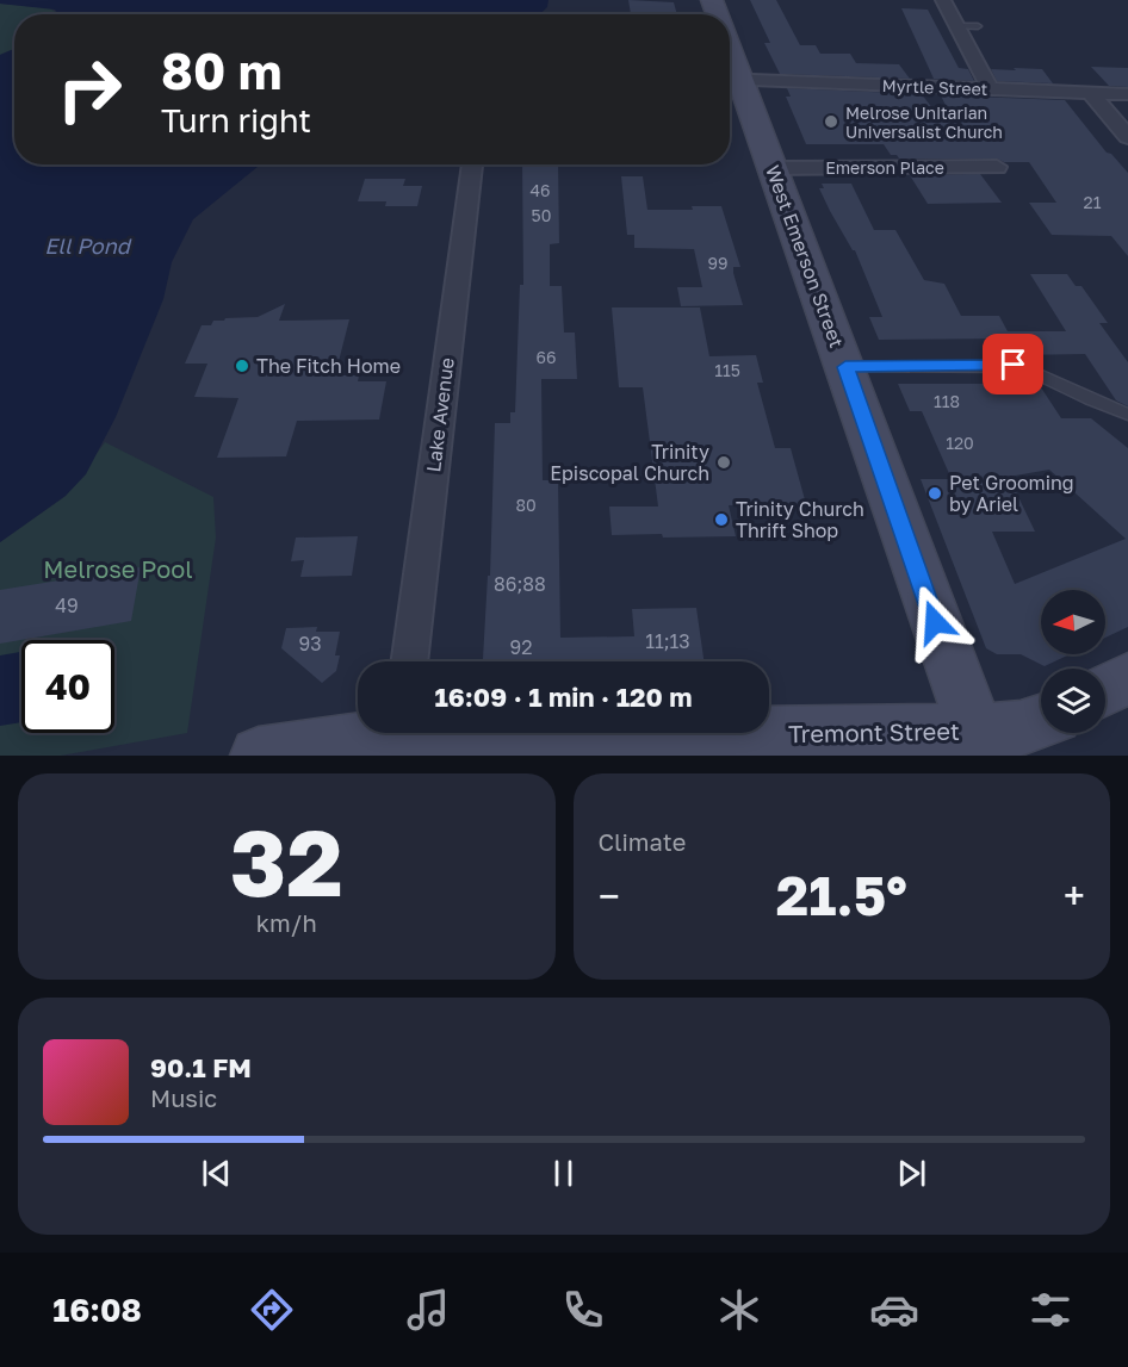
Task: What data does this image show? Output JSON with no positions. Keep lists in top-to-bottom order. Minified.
{"streets":{"street":["Myrtle Street","Emerson Place","West Emerson Street","Lake Avenue","Tremont Street"]},"crossings":[["Myrtle Street","West Emerson Street"],["Emerson Place","West Emerson Street"],["West Emerson Street","Tremont Street"]],"water":["Ell Pond"],"parks":["Melrose Pool"],"places":["Melrose Unitarian Universalist Church","The Fitch Home","Trinity Episcopal Church","Pet Grooming by Ariel","Trinity Church Thrift Shop"],"house_numbers":["46","21","50","99","66","115","118","120","80","86;88","49","11;13","93","92"],"north":"left","page":{"turn":["80 m","Turn right"],"limit":"40","trip":"16:09 · 1 min · 120 m","tile":[["32","km/h"],"Climate"],"heat":["−","21.5°","+"],"song":["90.1 FM","Music"],"tabs":"16:08"}}
